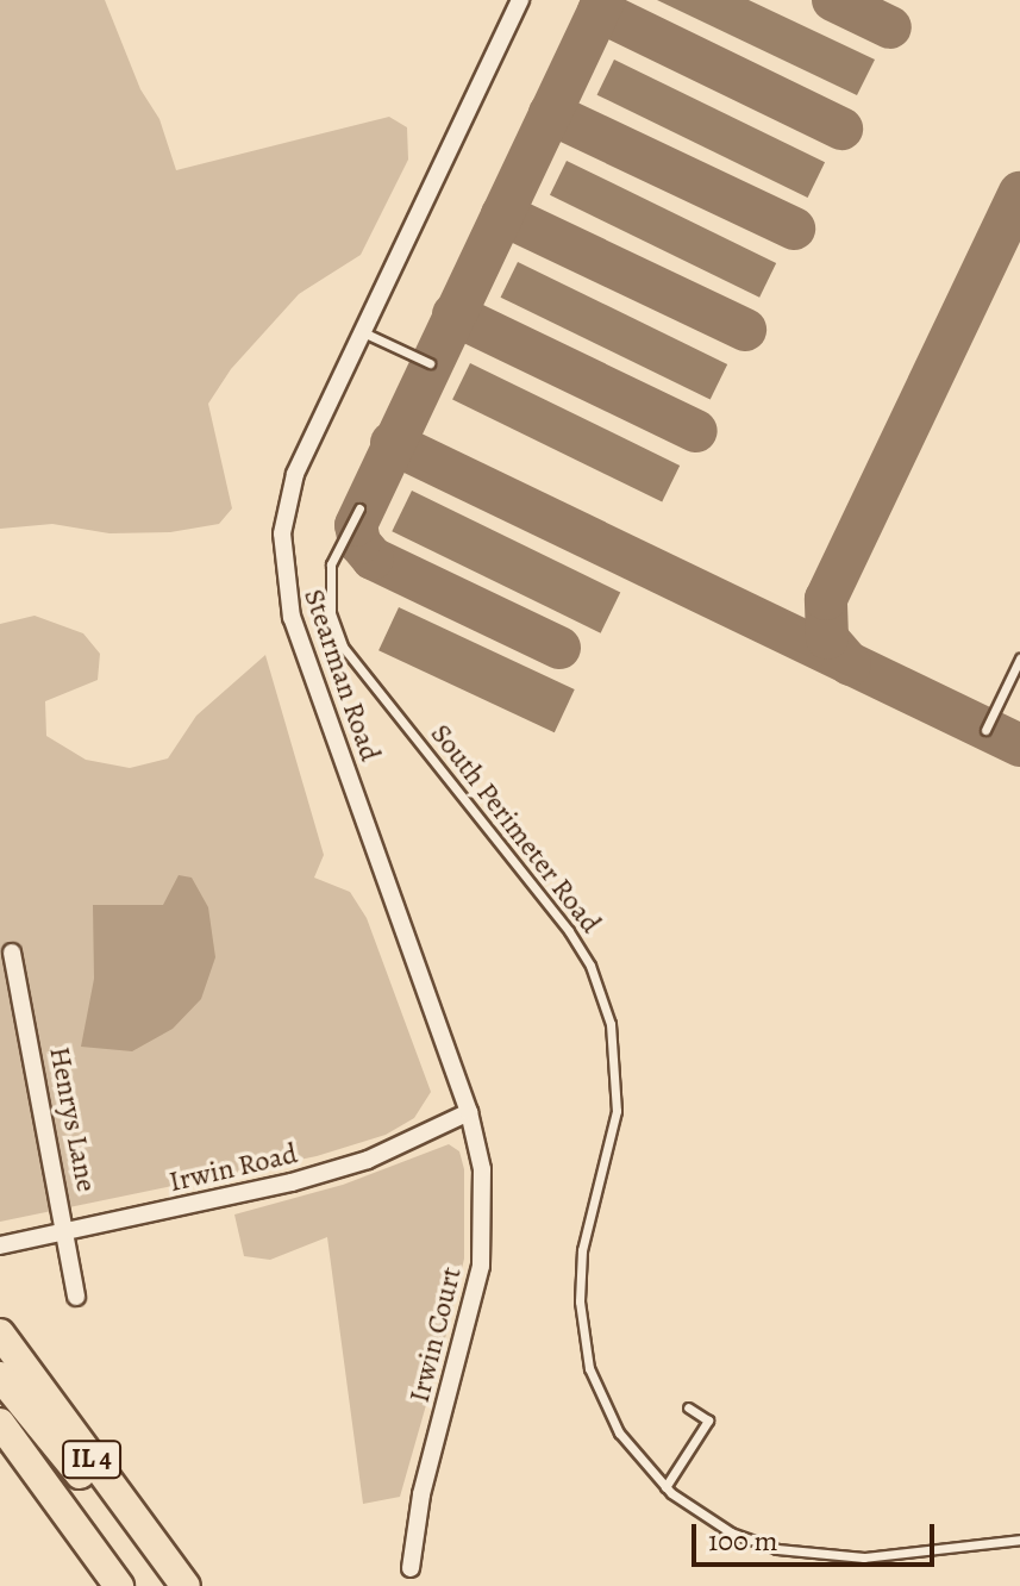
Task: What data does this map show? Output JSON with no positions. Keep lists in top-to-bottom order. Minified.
{"streets":{"highway":["IL 4"],"street":["Stearman Road","Henrys Lane","Irwin Road","Irwin Court"],"lane":["South Perimeter Road"]},"crossings":[["Stearman Road","Irwin Road"],["Stearman Road","Irwin Court"],["Henrys Lane","Irwin Road"],["Irwin Road","Irwin Court"]],"scale_bar":"100 m"}
